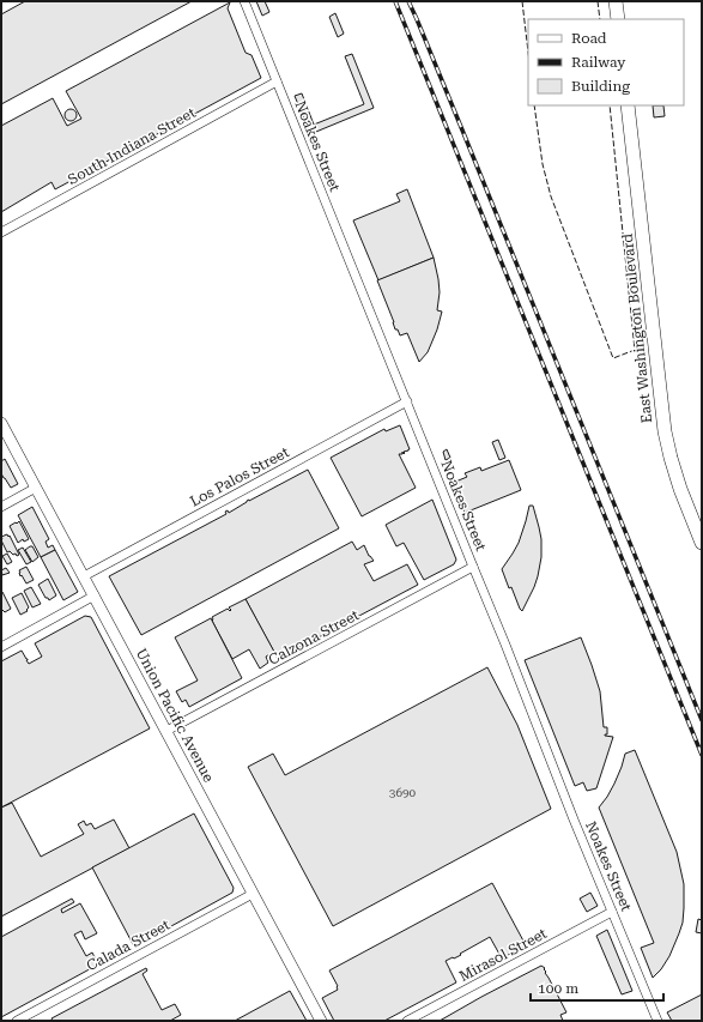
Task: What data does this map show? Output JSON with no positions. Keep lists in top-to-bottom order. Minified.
{"streets":{"main road":["East Washington Boulevard"],"street":["South Indiana Street","Noakes Street","Los Palos Street","Calzona Street","Union Pacific Avenue","Calada Street","Mirasol Street"]},"crossings":[["South Indiana Street","Noakes Street"],["Noakes Street","Los Palos Street"],["Noakes Street","Calzona Street"],["Noakes Street","Mirasol Street"],["Los Palos Street","Union Pacific Avenue"],["Calzona Street","Union Pacific Avenue"],["Union Pacific Avenue","Calada Street"]],"house_numbers":["3690"],"legend":["Road","Railway","Building"],"scale_bar":"100 m"}
